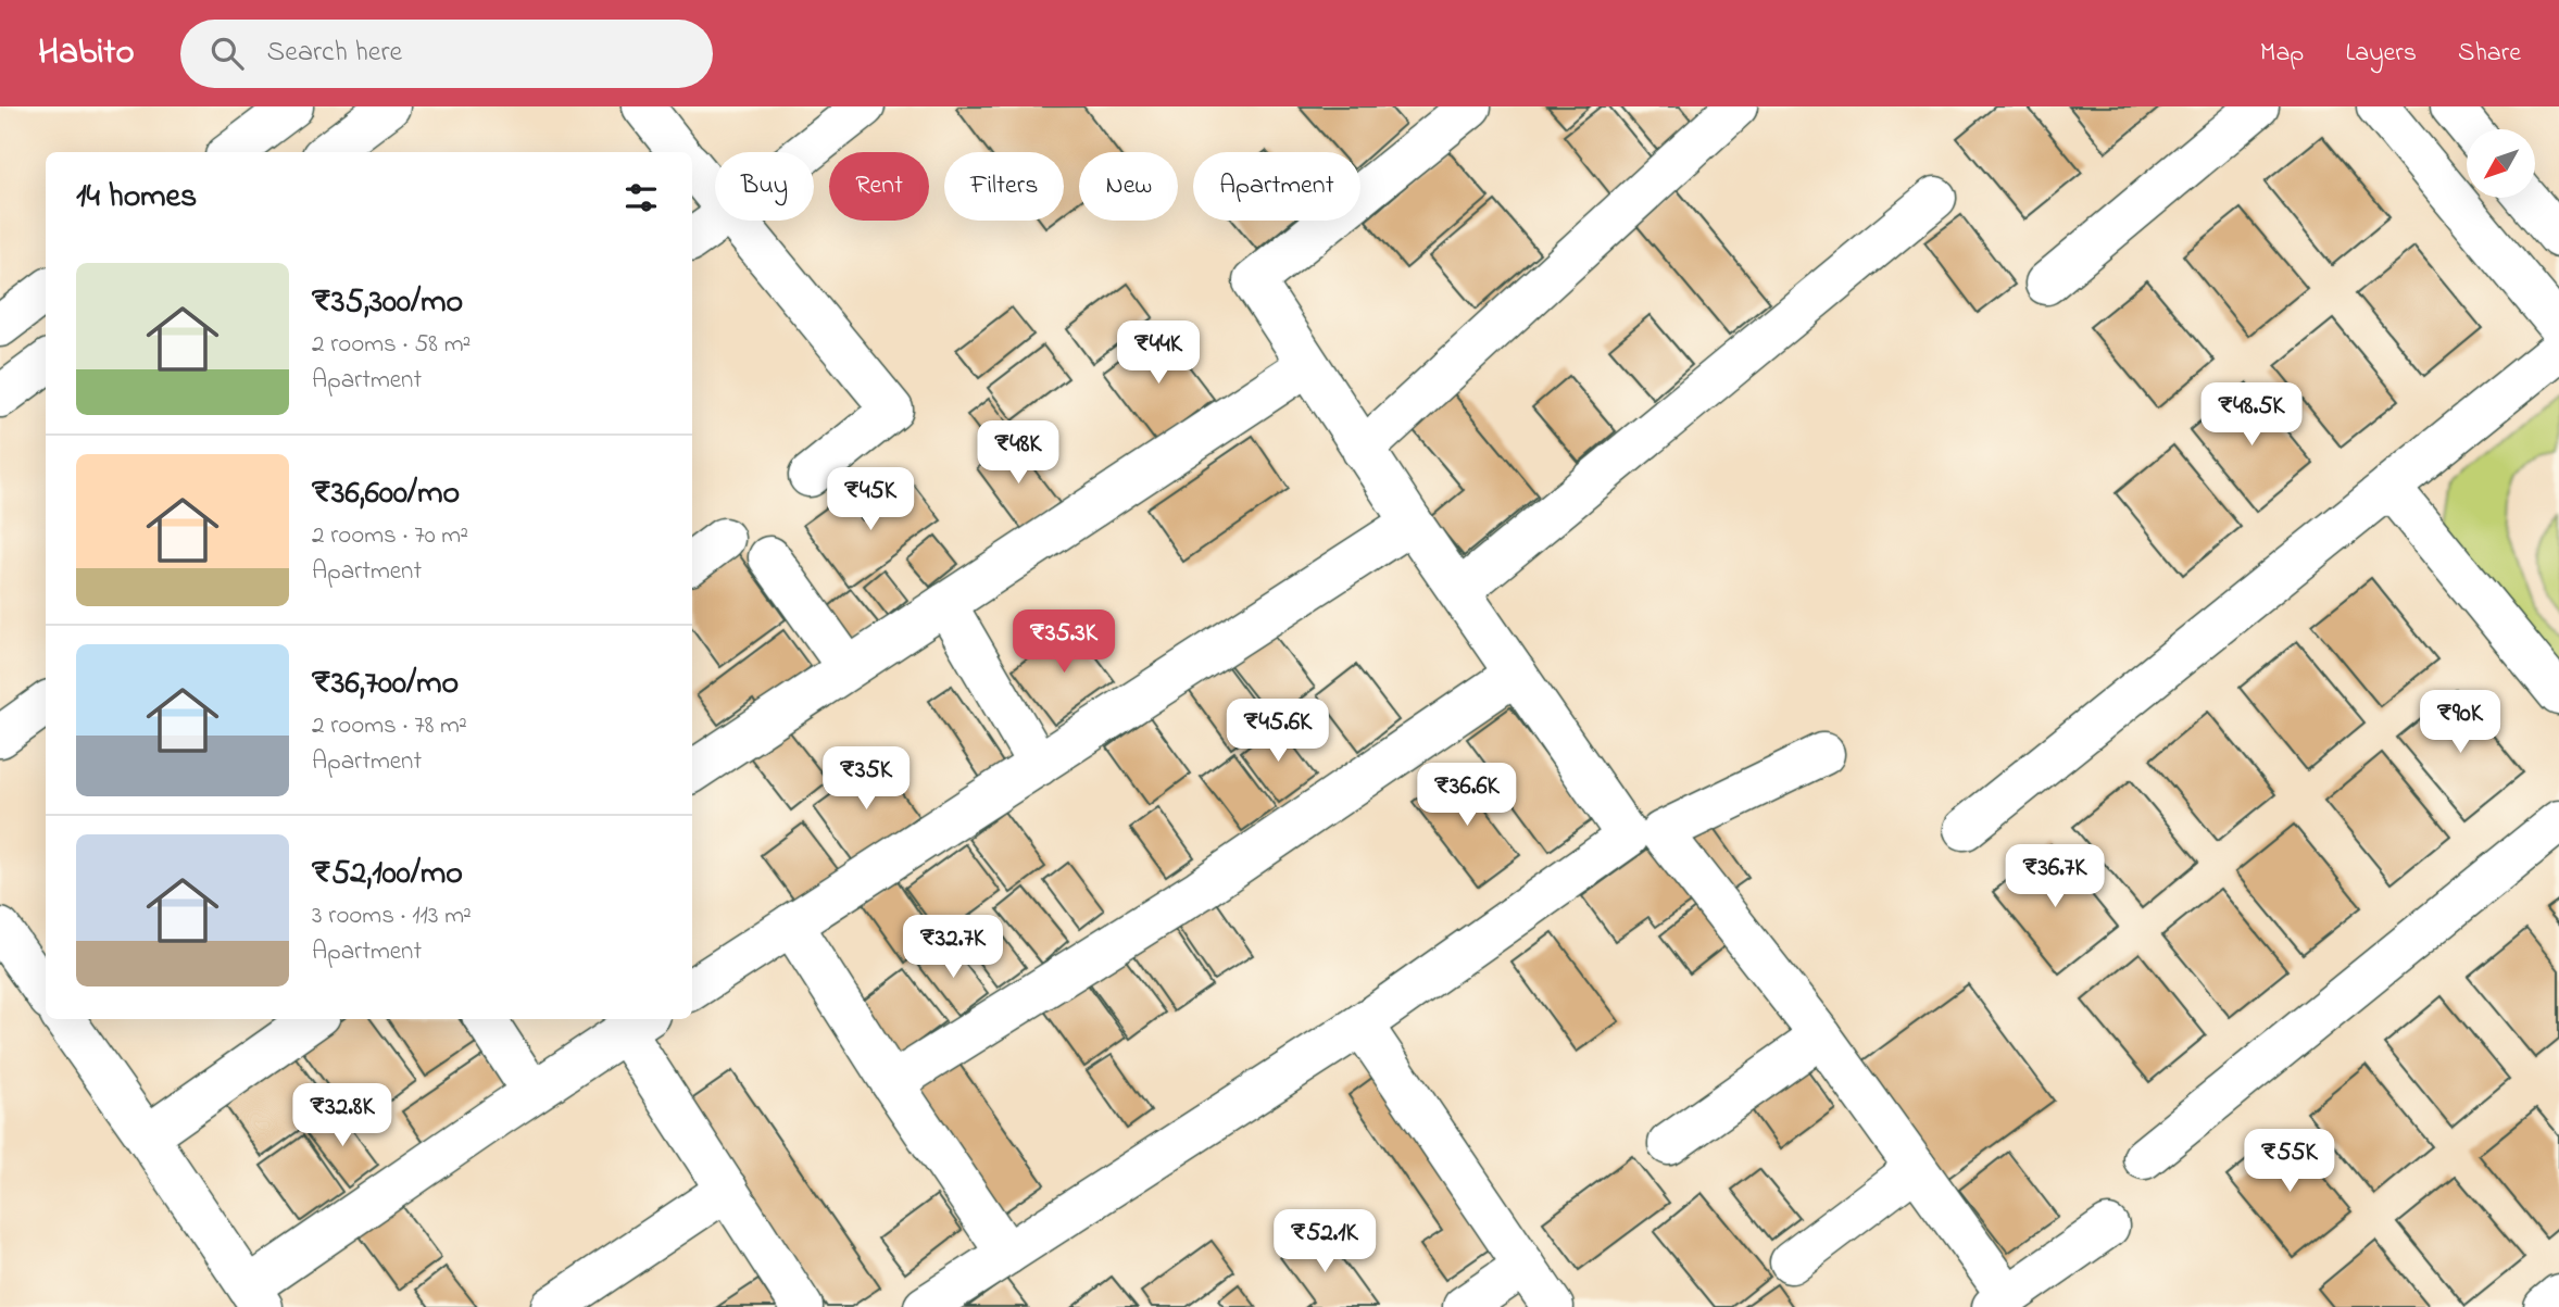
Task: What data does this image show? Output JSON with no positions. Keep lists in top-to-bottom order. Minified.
{"north":"bottom left","page":{"header":"Habito","search":"Search here","nav":["Map","Layers","Share"],"chip":["Buy","Rent","Filters","New","Apartment"],"heading":"14 homes","list":[{"name":"₹35,300/mo","note":"2 rooms · 58 m² · Apartment"},{"name":"₹36,600/mo","note":"2 rooms · 70 m² · Apartment"},{"name":"₹36,700/mo","note":"2 rooms · 78 m² · Apartment"},{"name":"₹52,100/mo","note":"3 rooms · 113 m² · Apartment"}],"price":["₹44K","₹48.5K","₹48K","₹45K","₹35.3K","₹90K","₹45.6K","₹35K","₹36.6K","₹36.7K","₹32.7K","₹32.8K","₹55K","₹52.1K"]}}
